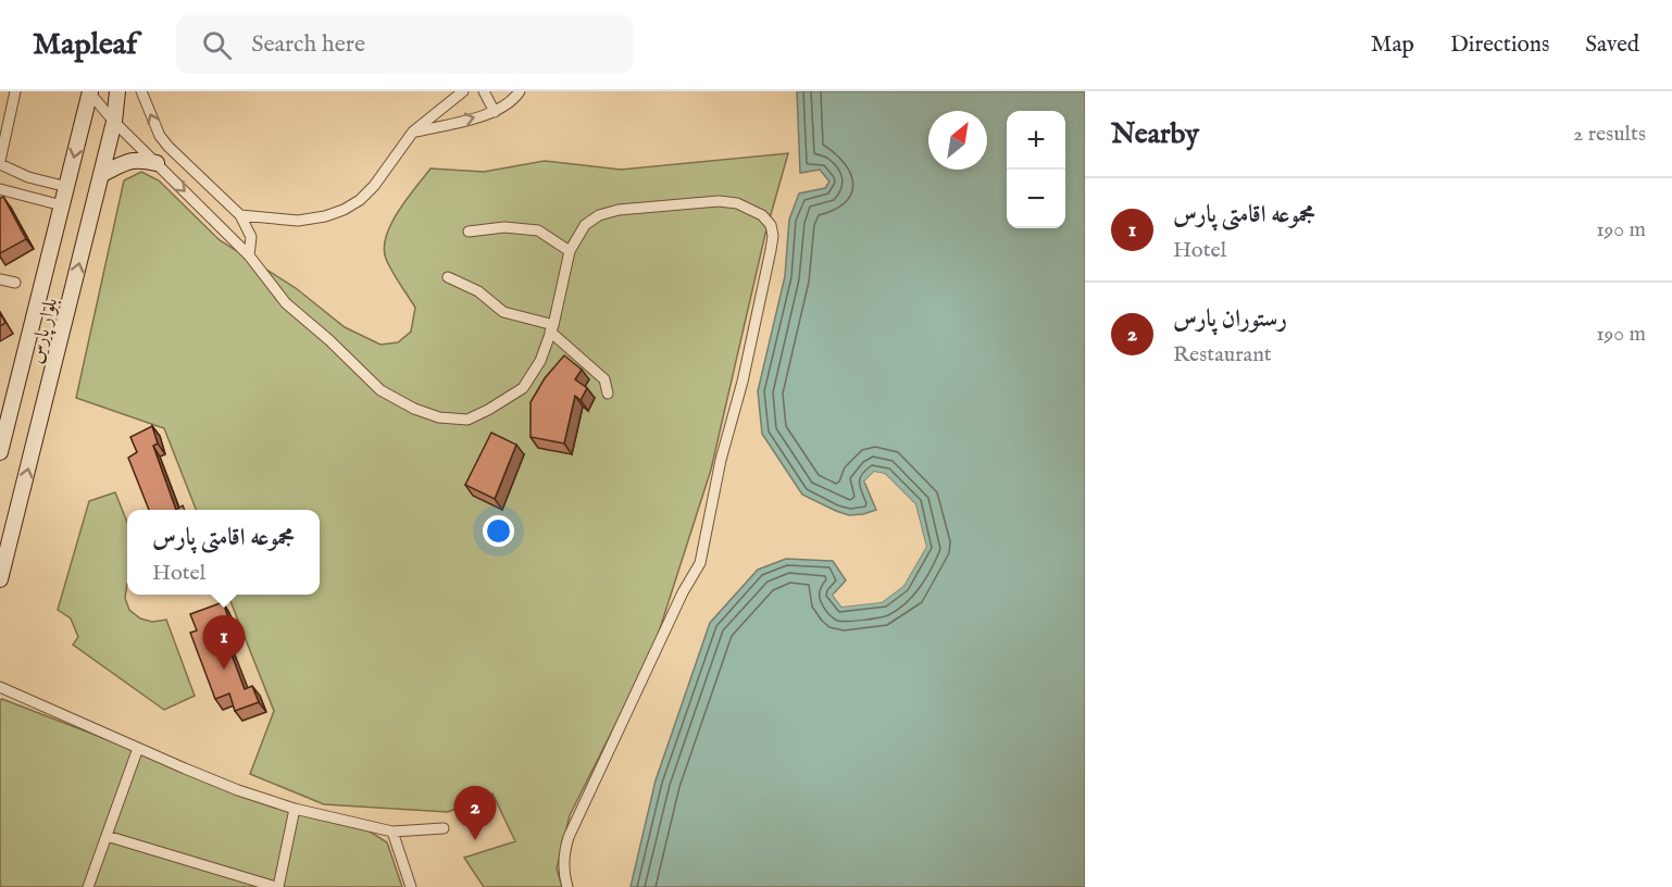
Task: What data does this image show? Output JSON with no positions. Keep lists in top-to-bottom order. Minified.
{"streets":{"main road":["بلوار پارس"]},"north":"top right","page":{"header":"Mapleaf","search":"Search here","nav":["Map","Directions","Saved"],"heading":["Nearby","2 results"],"map_buttons":["+","−"],"list":[{"mark":"1","name":"مجموعه اقامتی پارس","note":"Hotel","value":"190 m"},{"mark":"2","name":"رستوران پارس","note":"Restaurant","value":"190 m"}],"popup":["مجموعه اقامتی پارس","Hotel"],"pins":["1","2"]}}
